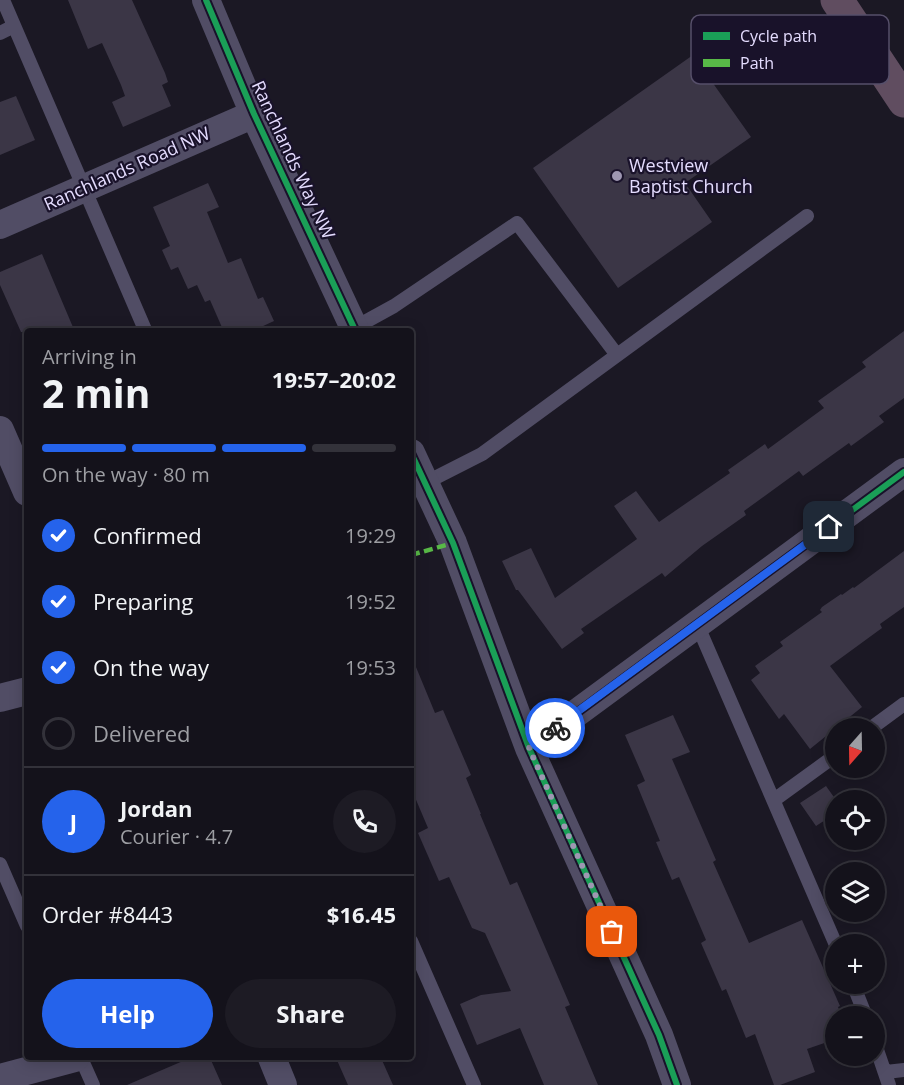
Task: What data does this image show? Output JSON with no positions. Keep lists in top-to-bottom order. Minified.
{"streets":{"street":["Ranchlands Way NW","Ranchlands Road NW"]},"crossings":[["Ranchlands Way NW","Ranchlands Road NW"]],"places":["Westview Baptist Church"],"legend":["Cycle path","Path"],"north":"bottom","page":{"heading":["2 min","Arriving in","19:57–20:02"],"panel":["Jordan","Courier · 4.7","Order #8443","$16.45"],"bar":"On the way · 80 m","list":[["Confirmed","19:29"],["Preparing","19:52"],["On the way","19:53"],"Delivered"],"map_buttons":["+","−"],"round":"J","buttons":["Help","Share"]}}
